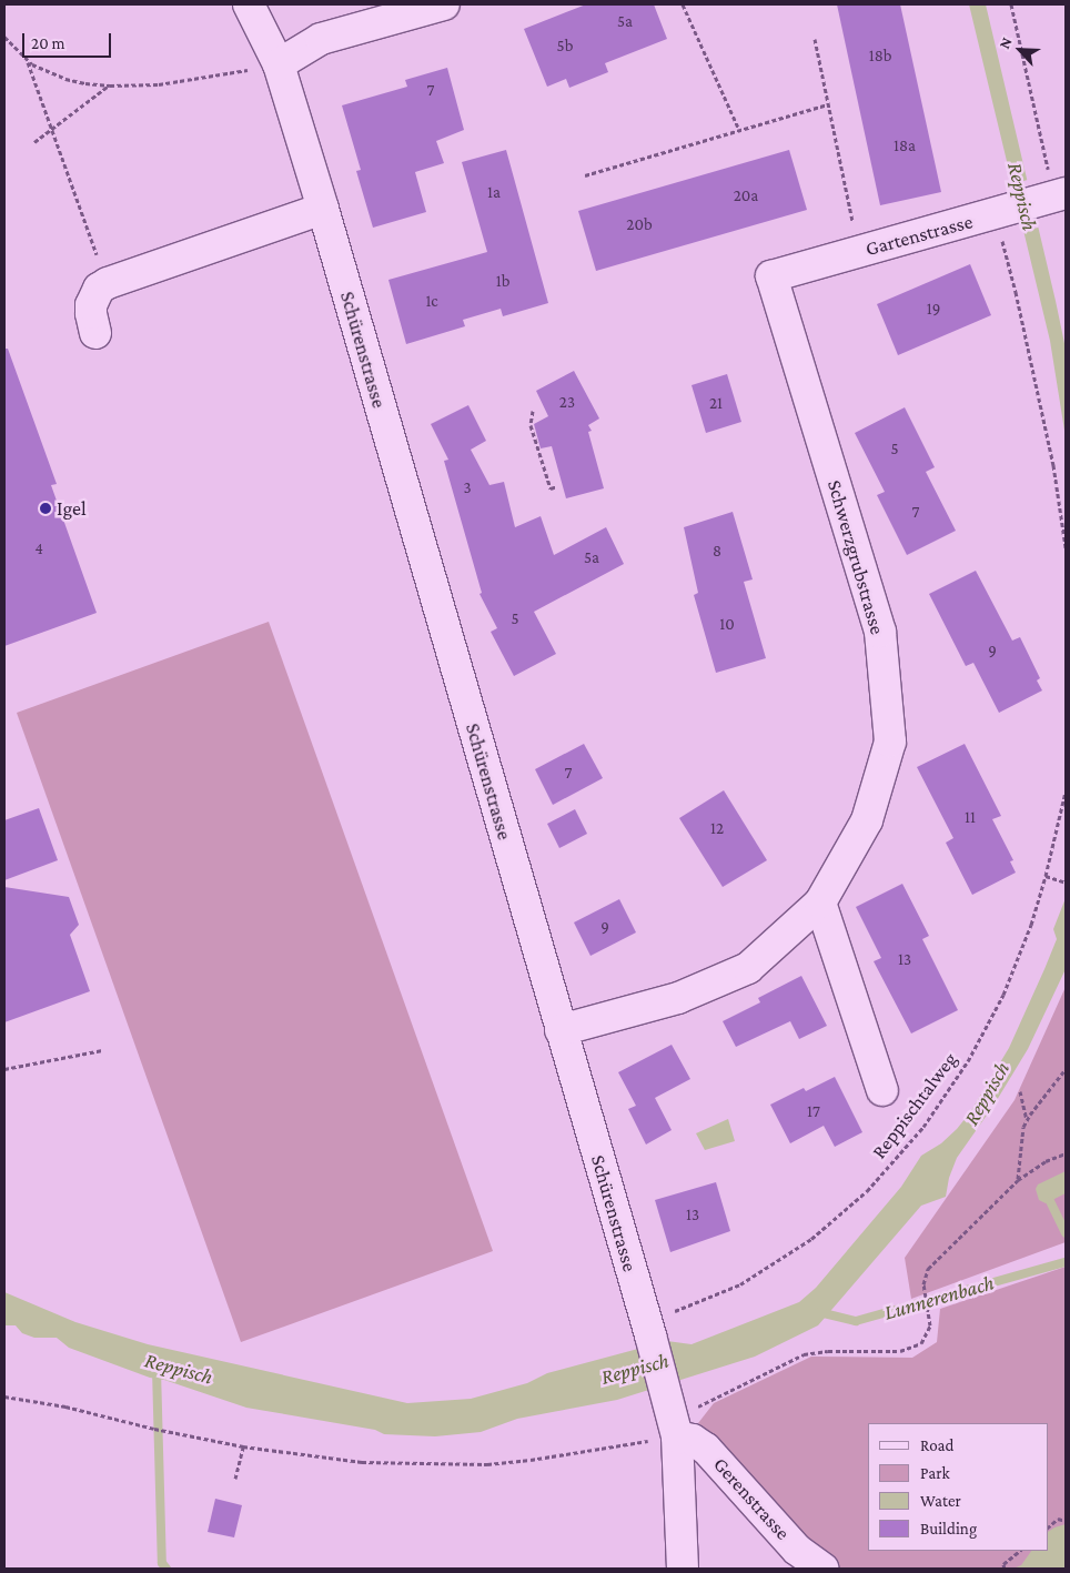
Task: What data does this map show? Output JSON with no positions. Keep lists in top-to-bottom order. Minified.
{"streets":{"street":["Gartenstrasse","Schürenstrasse","Schwerzgrubstrasse","Gerenstrasse"],"path":["Reppischtalweg"]},"crossings":[["Gartenstrasse","Schwerzgrubstrasse"],["Schürenstrasse","Schwerzgrubstrasse"],["Schürenstrasse","Reppischtalweg"],["Schürenstrasse","Gerenstrasse"]],"water":["Reppisch","Lunnerenbach"],"places":["Igel"],"house_numbers":["5a","5b","18b","7","18a","1a","20a","20b","1b","1c","19","23","21","5","3","7","4","8","5a","5","10","9","7","11","12","9","13","17","13"],"legend":["Road","Park","Water","Building"],"scale_bar":"20 m","north":"top left"}
